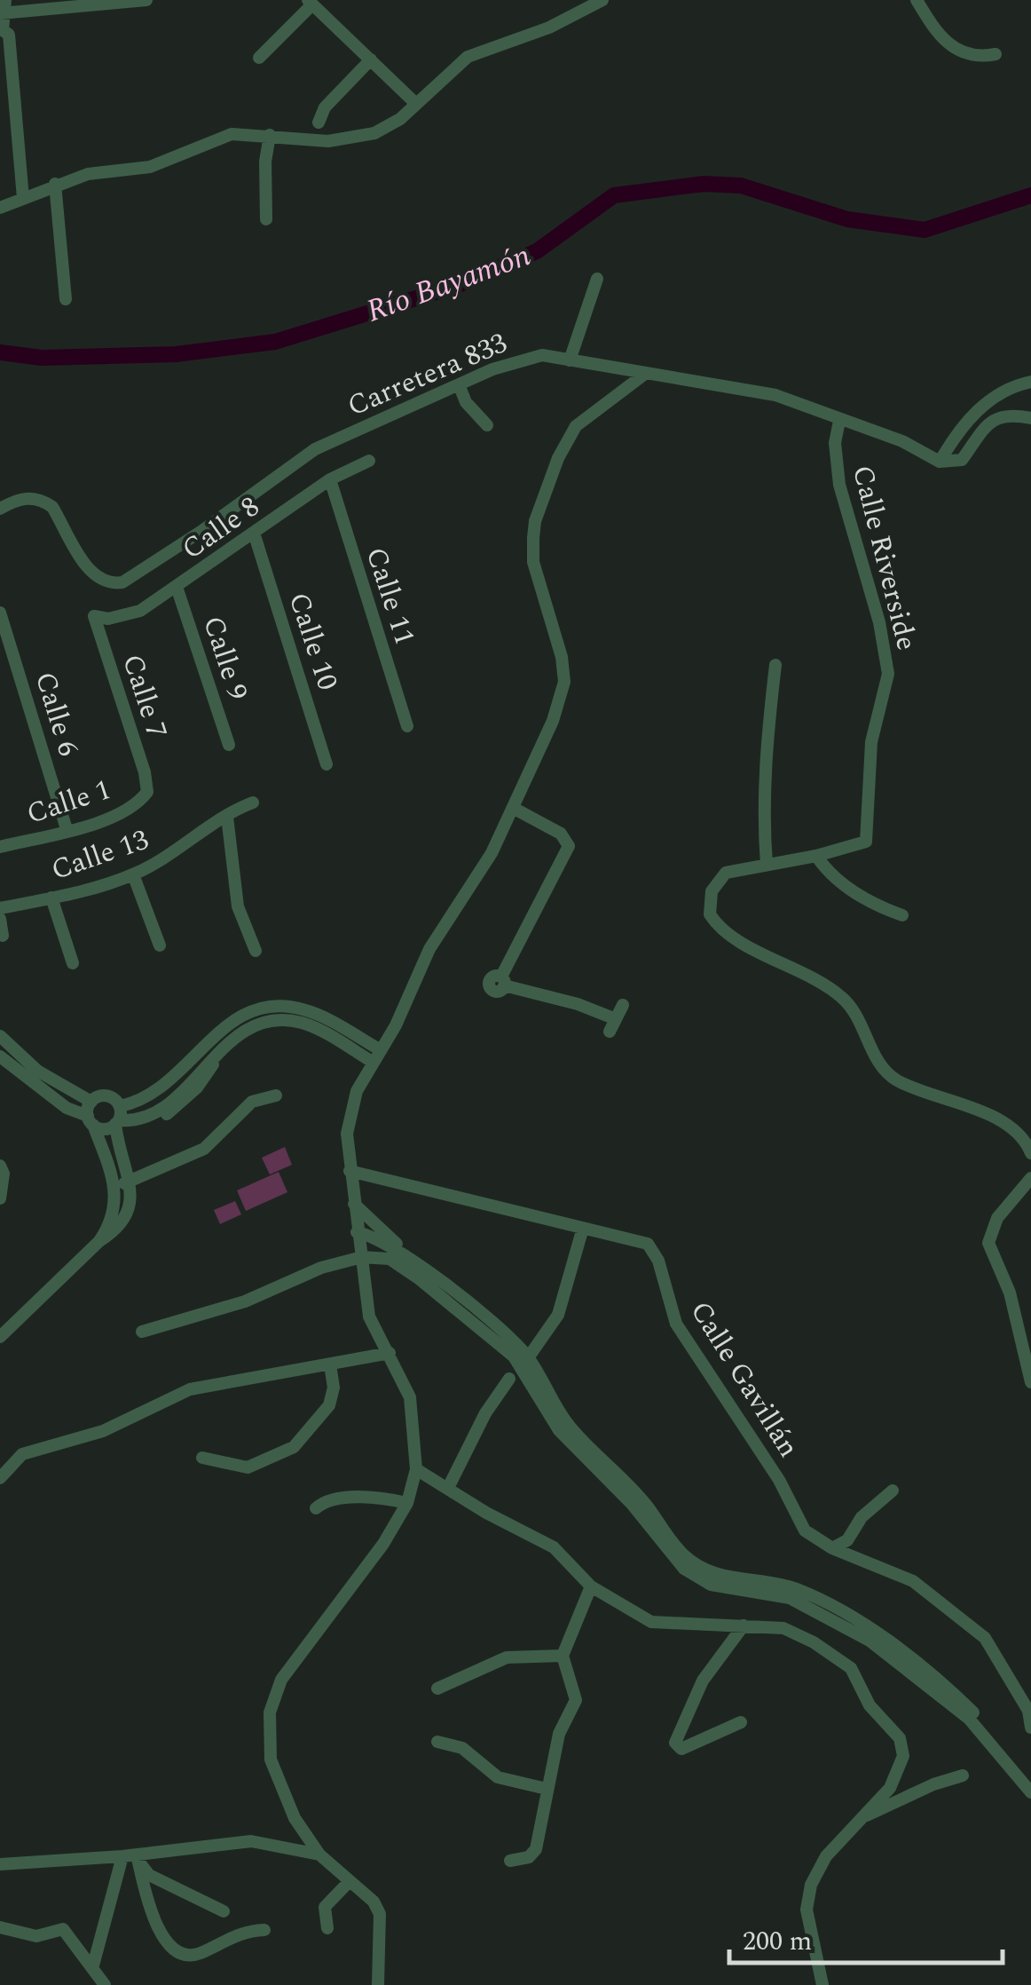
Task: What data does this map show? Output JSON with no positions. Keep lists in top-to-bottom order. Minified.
{"streets":{"street":["Carretera 833","Calle 8","Calle Riverside","Calle 11","Calle 10","Calle 9","Calle 7","Calle 6","Calle 1","Calle 13","Calle Gavillán"]},"crossings":[["Carretera 833","Calle Riverside"],["Calle 8","Calle 11"],["Calle 8","Calle 10"],["Calle 8","Calle 9"],["Calle 8","Calle 7"],["Calle 7","Calle 1"],["Calle 6","Calle 1"]],"water":["Río Bayamón"],"scale_bar":"200 m"}
